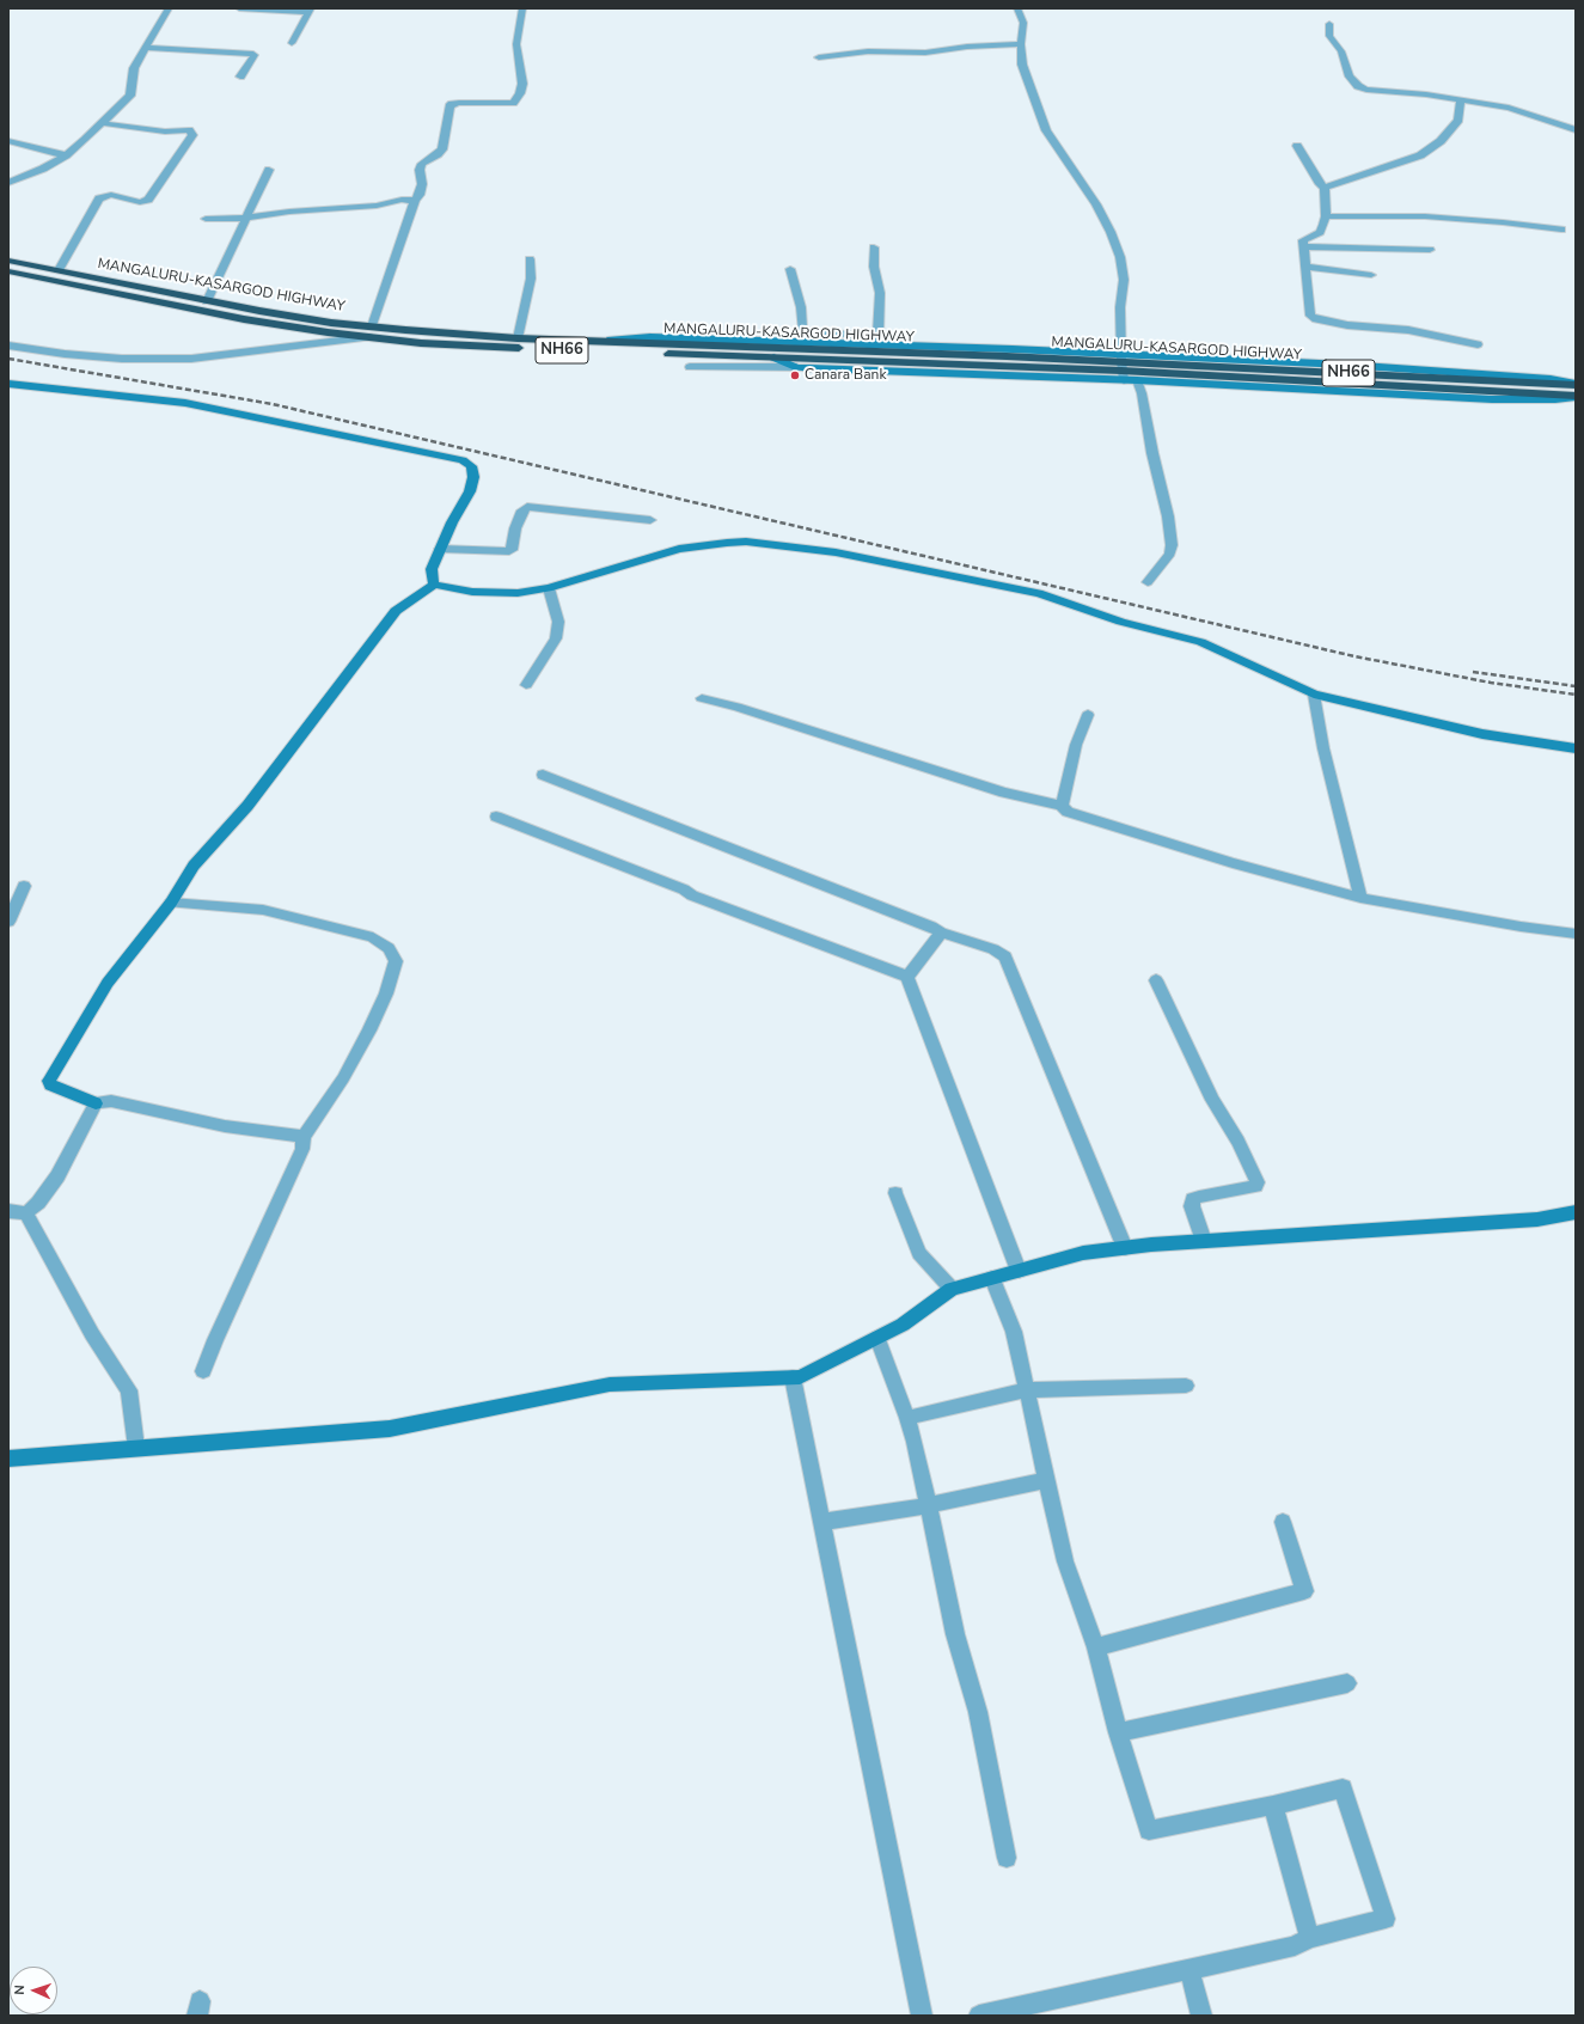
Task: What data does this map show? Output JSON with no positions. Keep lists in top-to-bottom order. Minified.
{"streets":{"highway":["MANGALURU-KASARGOD HIGHWAY","NH66"]},"places":["Canara Bank"],"north":"left"}
